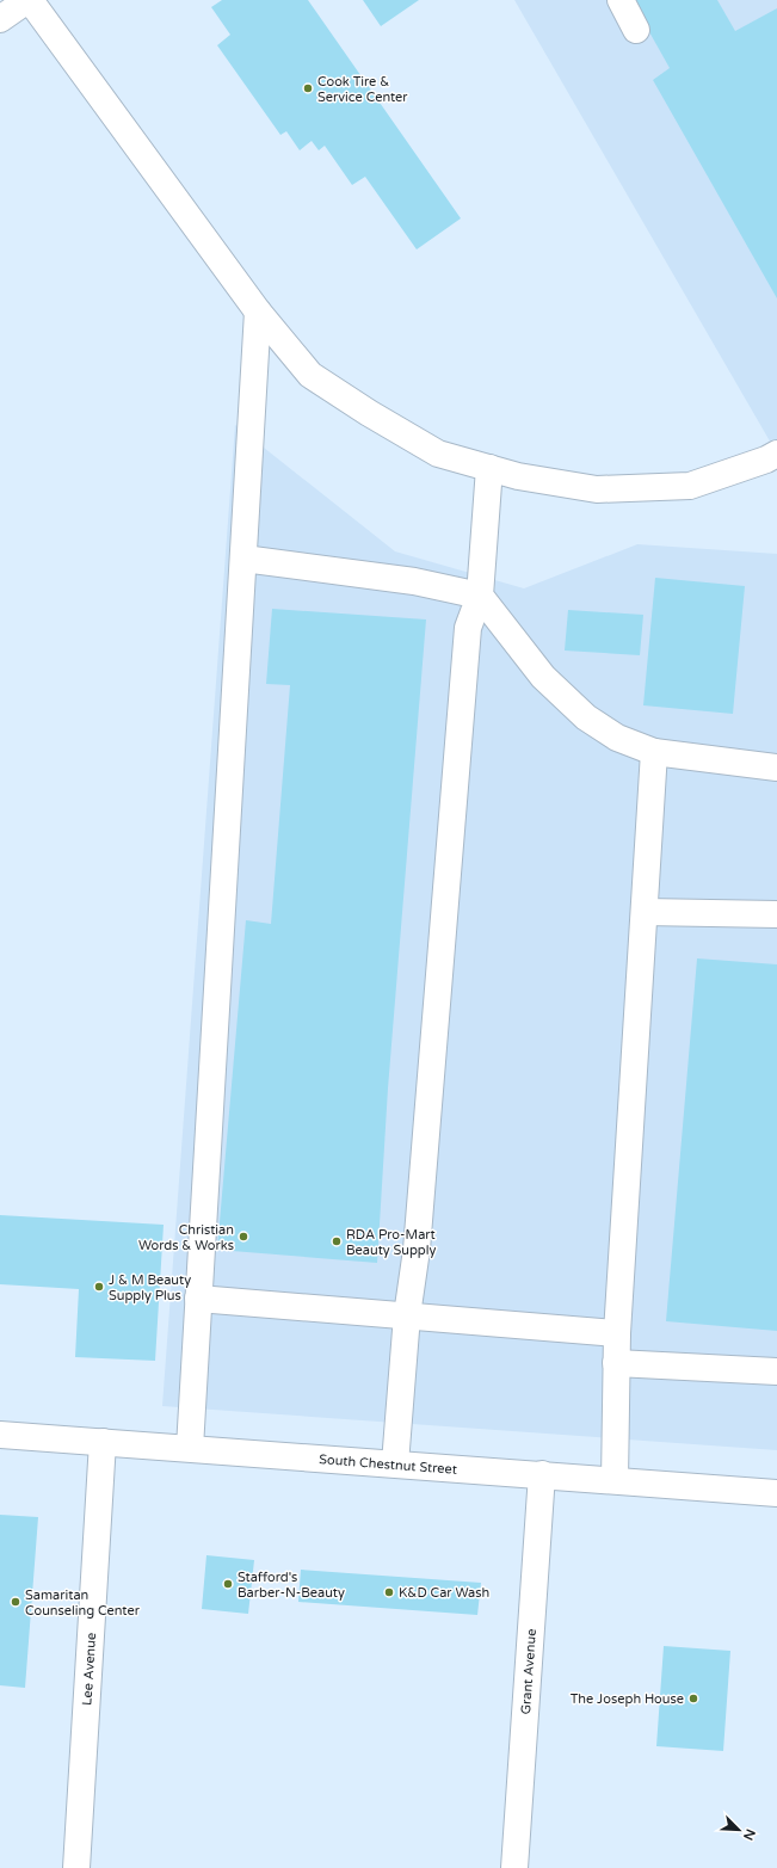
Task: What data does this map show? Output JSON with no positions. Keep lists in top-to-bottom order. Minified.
{"streets":{"main road":["South Chestnut Street","Lee Avenue","Grant Avenue"]},"crossings":[["South Chestnut Street","Lee Avenue"],["South Chestnut Street","Grant Avenue"]],"places":["Cook Tire & Service Center","Christian Words & Works","RDA Pro-Mart Beauty Supply","J & M Beauty Supply Plus","Stafford's Barber-N-Beauty","K&D Car Wash","Samaritan Counseling Center","The Joseph House"],"north":"bottom right"}
